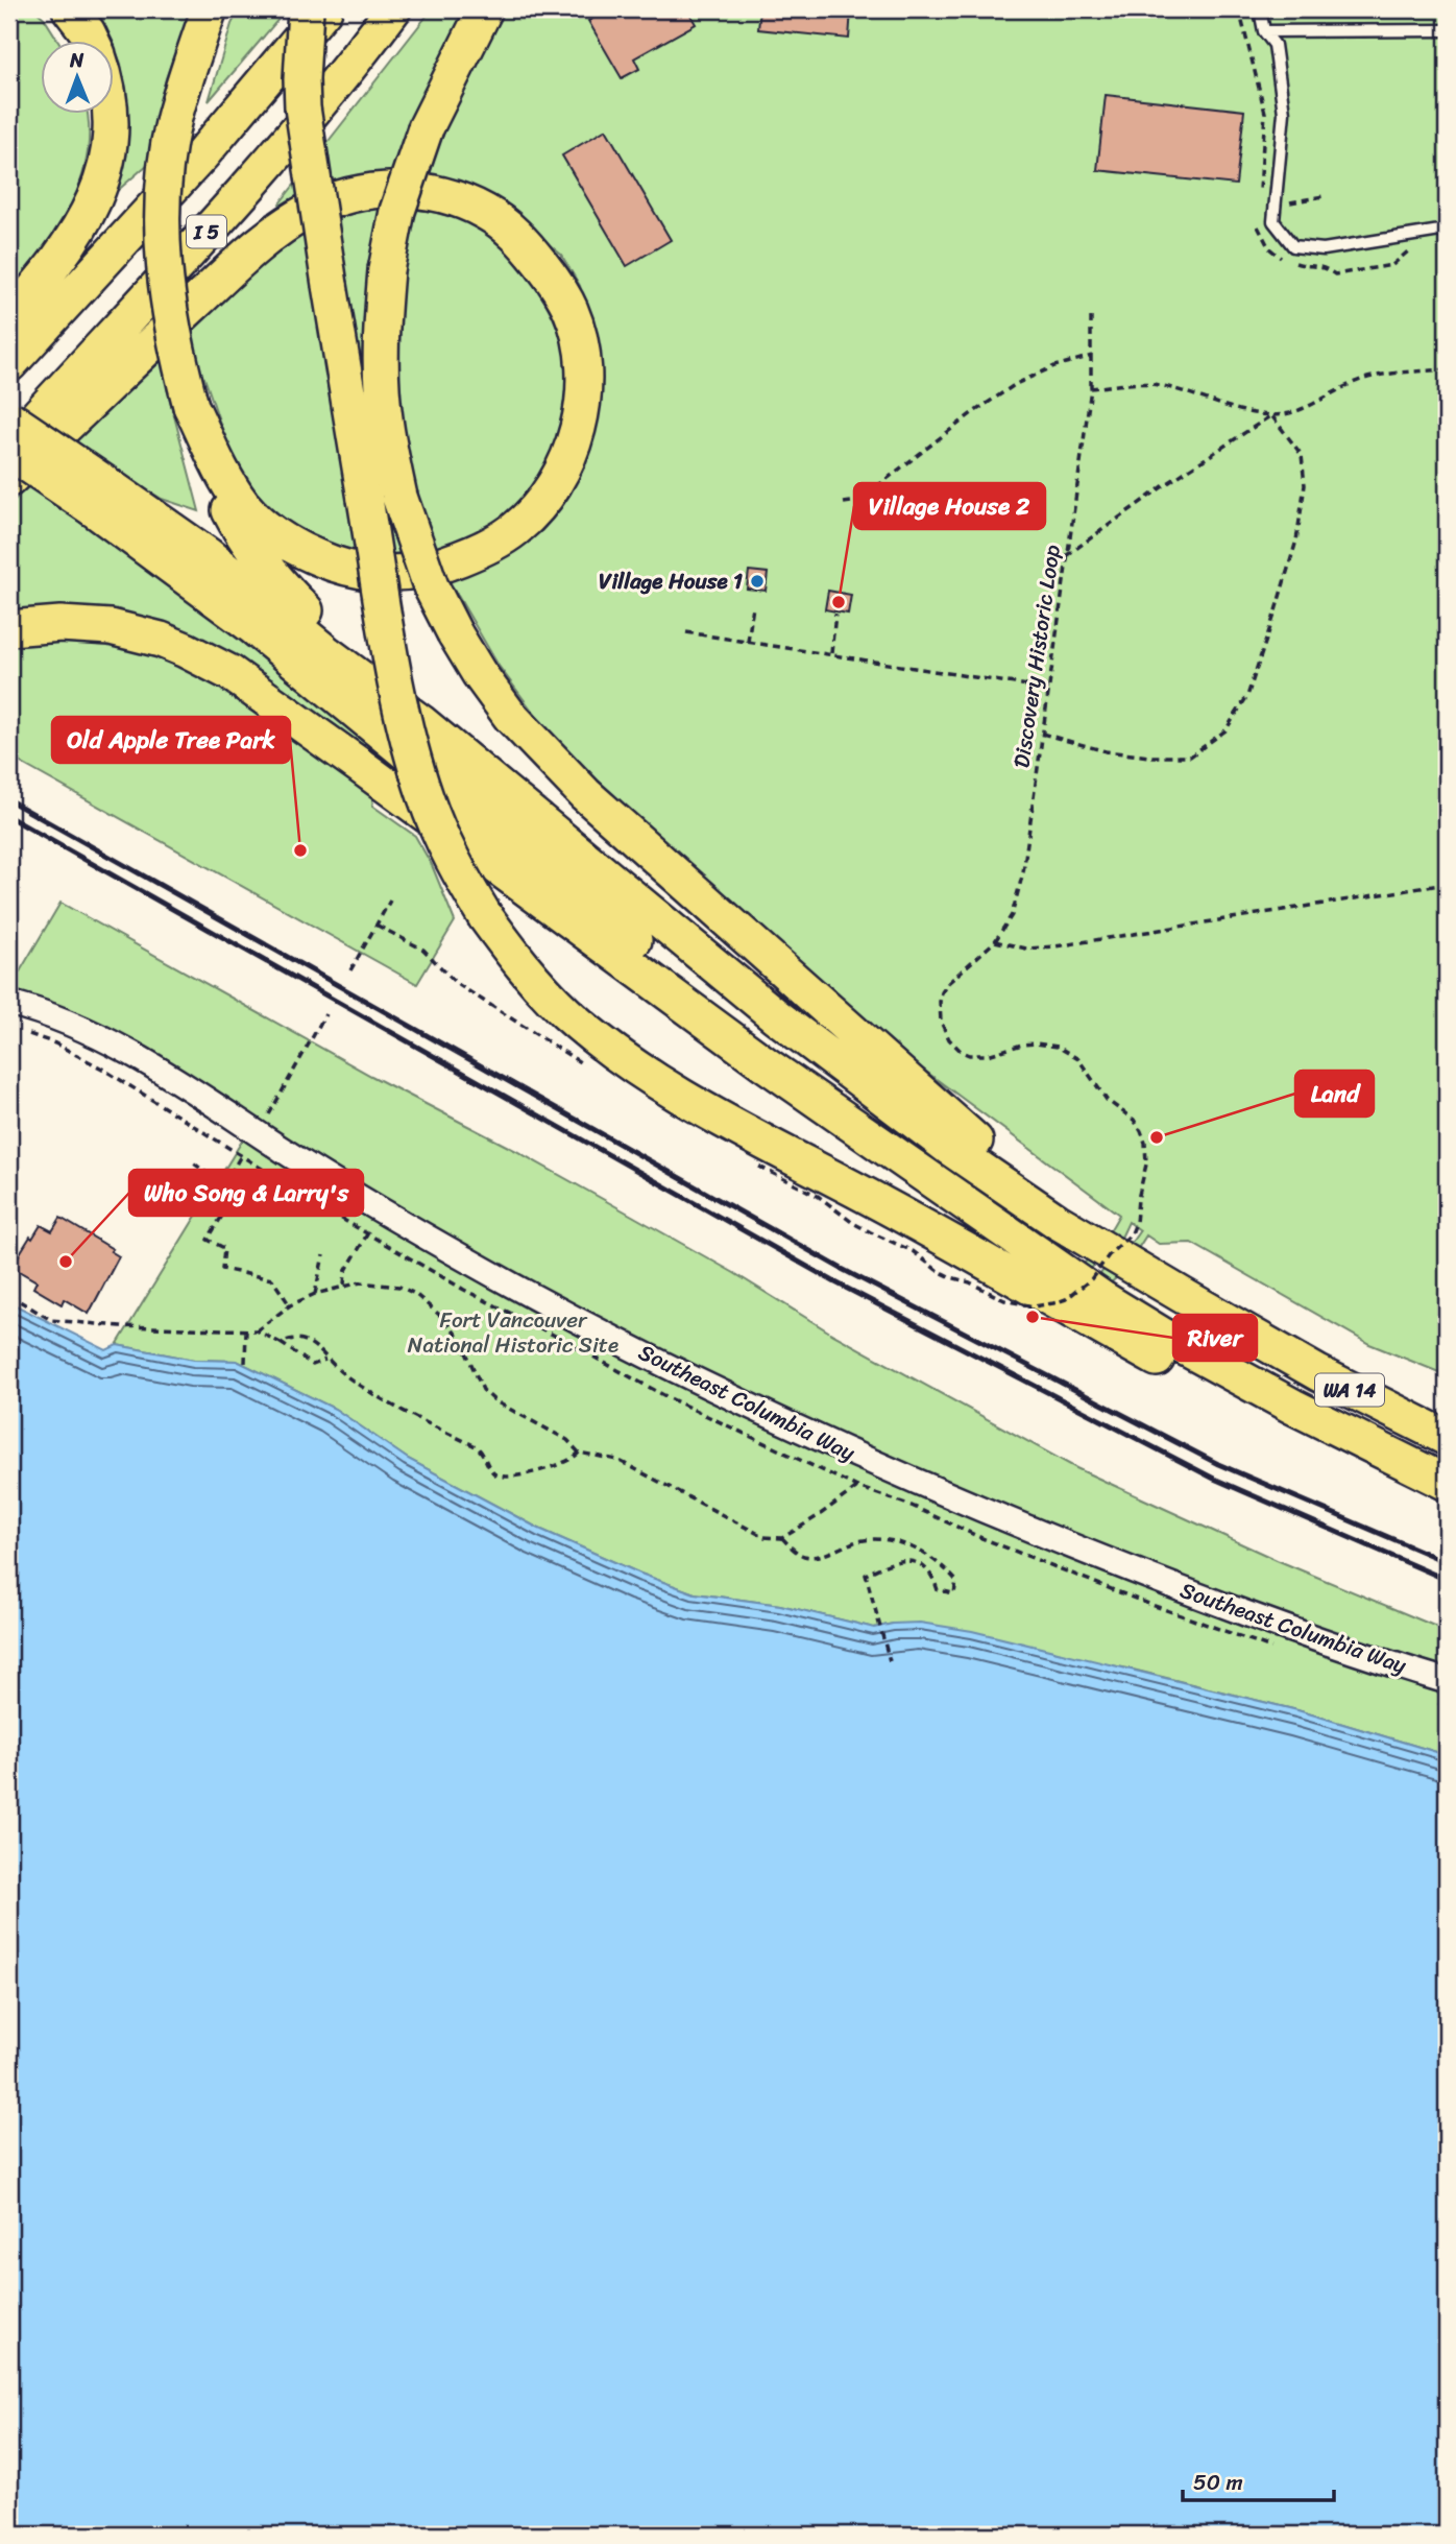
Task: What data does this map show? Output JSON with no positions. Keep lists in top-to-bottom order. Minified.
{"streets":{"highway":["I 5","WA 14"],"street":["Southeast Columbia Way"],"path":["Discovery Historic Loop"]},"parks":["Fort Vancouver National Historic Site"],"places":["Village House 1","Village House 2","Old Apple Tree Park","Land","Who Song & Larry's","River"],"scale_bar":"50 m","north":"top"}
